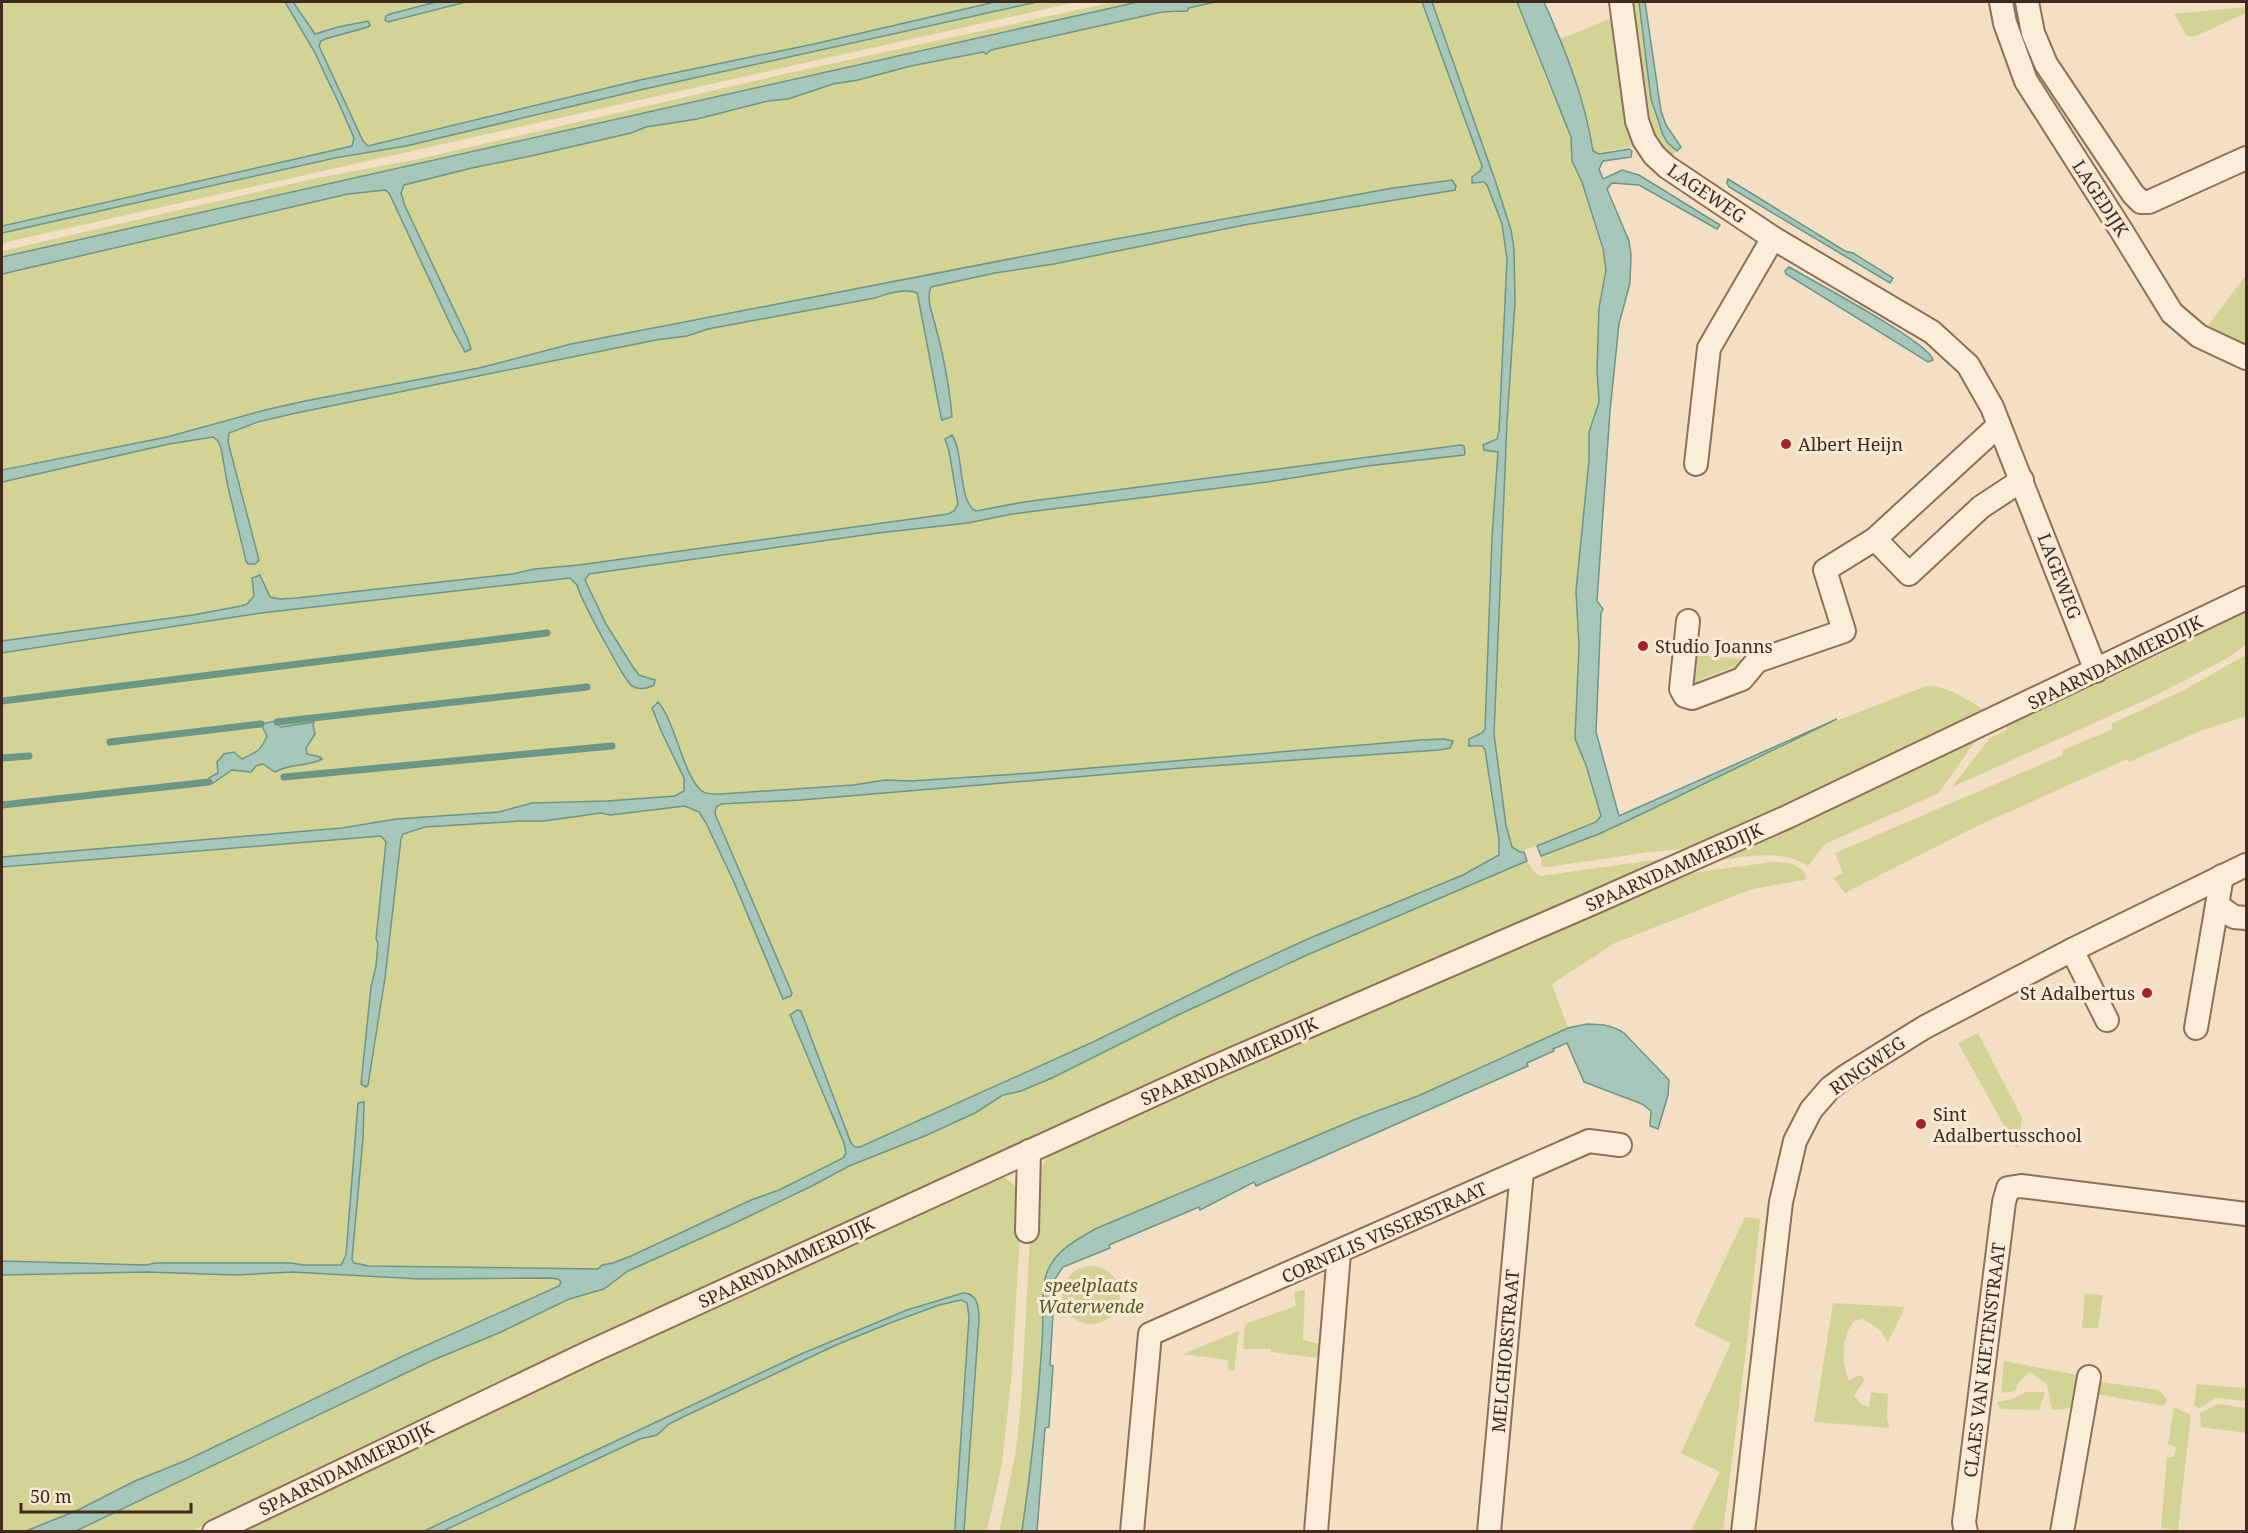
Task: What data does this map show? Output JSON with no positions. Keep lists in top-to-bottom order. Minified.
{"streets":{"street":["LAGEWEG","LAGEDIJK","SPAARNDAMMERDIJK","RINGWEG","CORNELIS VISSERSTRAAT","MELCHIORSTRAAT","CLAES VAN KIETENSTRAAT"]},"crossings":[["LAGEWEG","SPAARNDAMMERDIJK"],["CORNELIS VISSERSTRAAT","MELCHIORSTRAAT"]],"parks":["speelplaats Waterwende"],"places":["Albert Heijn","Studio Joanns","St Adalbertus","Sint Adalbertusschool"],"scale_bar":"50 m"}
